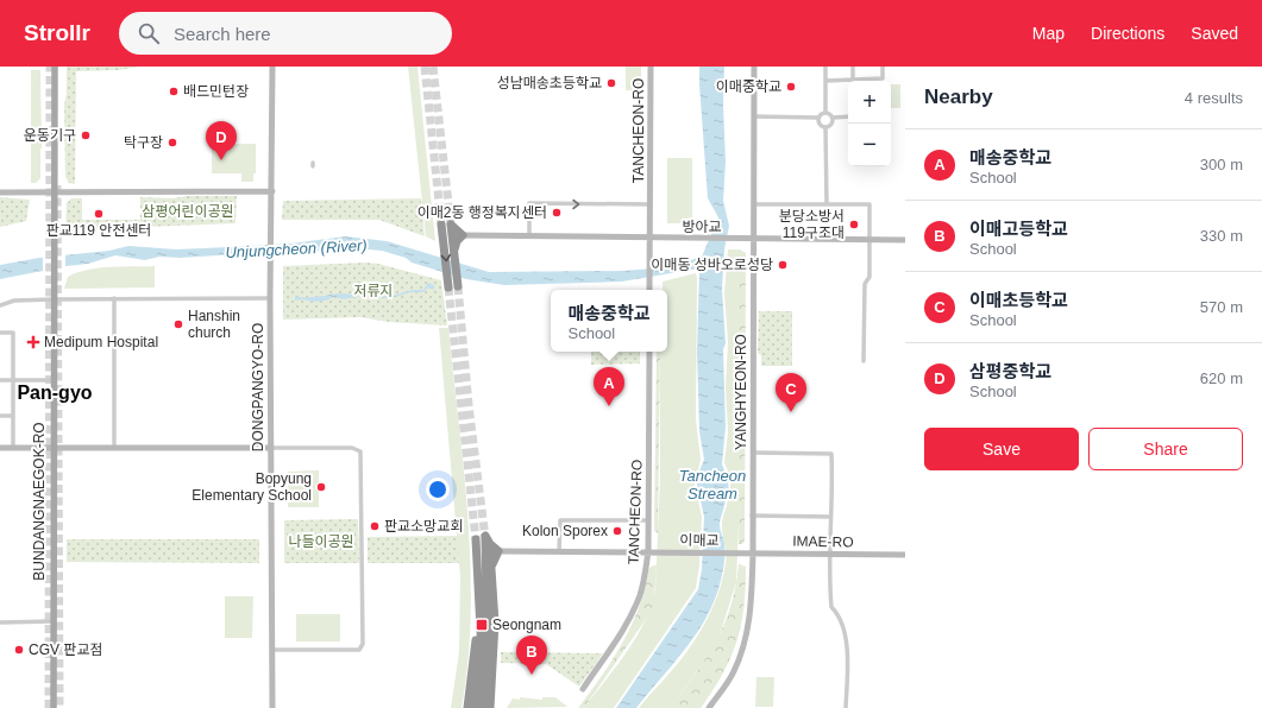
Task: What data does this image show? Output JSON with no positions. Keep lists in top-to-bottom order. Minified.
{"streets":{"main road":["TANCHEON-RO","방아교","DONGPANGYO-RO","YANGHYEON-RO","BUNDANGNAEGOK-RO","이매교","IMAE-RO"]},"crossings":[["TANCHEON-RO","방아교"],["TANCHEON-RO","이매교"],["방아교","YANGHYEON-RO"],["YANGHYEON-RO","IMAE-RO"],["이매교","IMAE-RO"]],"districts":["Pan-gyo"],"water":["Unjungcheon (River)","Tancheon Stream"],"parks":["삼평어린이공원","저류지","나들이공원"],"places":{"other":["성남매송초등학교","이매중학교","배드민턴장","운동기구","탁구장","이매2동 행정복지센터","판교119 안전센터","분당소방서 119구조대","이매동 성바오로성당","Hanshin church","Bopyung Elementary School","판교소망교회","Kolon Sporex","CGV 판교점"],"health":["Medipum Hospital"],"transit":["Seongnam"]},"page":{"header":"Strollr","search":"Search here","nav":["Map","Directions","Saved"],"heading":["Nearby","4 results"],"map_buttons":["+","−"],"pins":["D","A","C","B"],"list":[{"mark":"A","name":"매송중학교","note":"School","value":"300 m"},{"mark":"B","name":"이매고등학교","note":"School","value":"330 m"},{"mark":"C","name":"이매초등학교","note":"School","value":"570 m"},{"mark":"D","name":"삼평중학교","note":"School","value":"620 m"}],"popup":["매송중학교","School"],"buttons":["Save","Share"]}}
